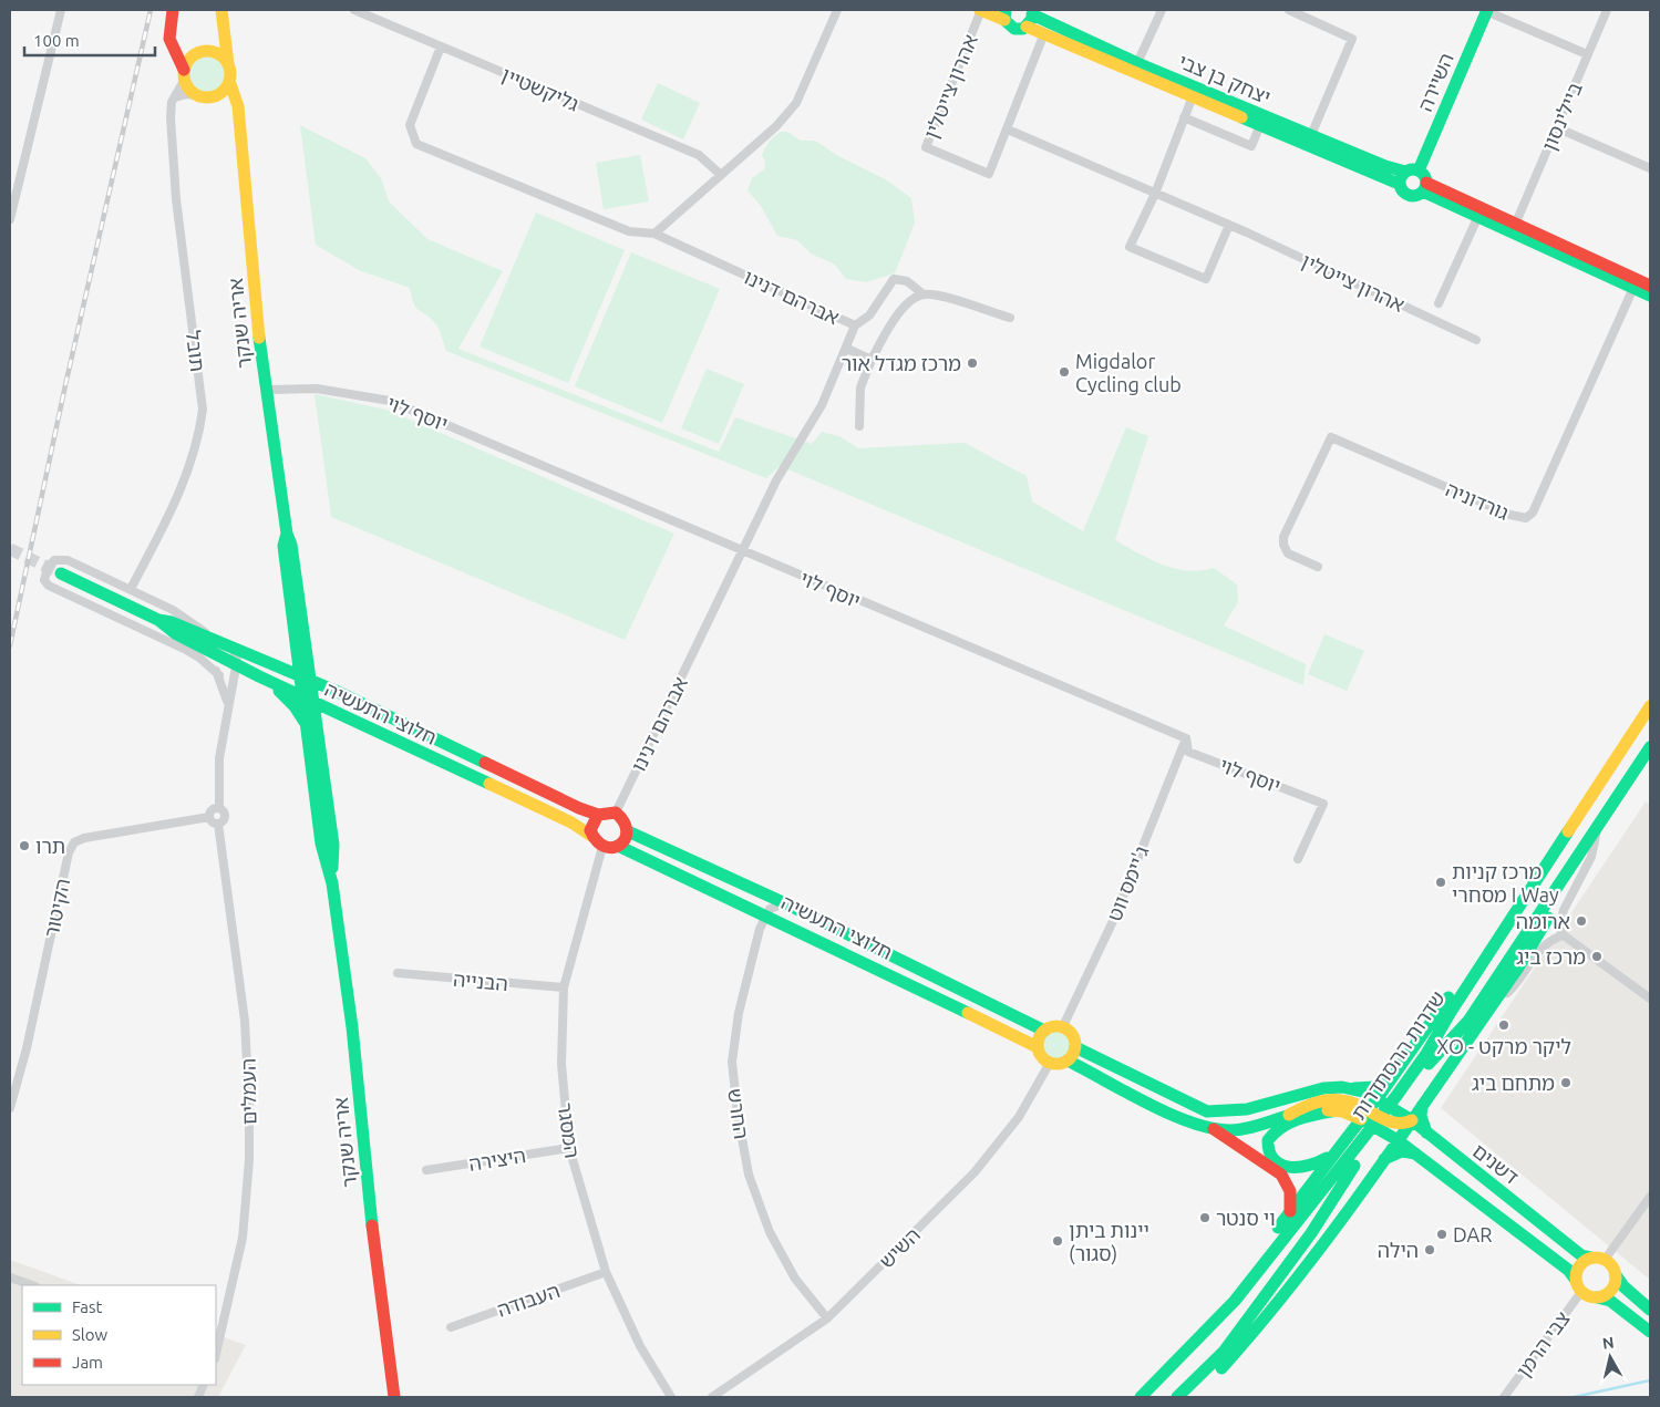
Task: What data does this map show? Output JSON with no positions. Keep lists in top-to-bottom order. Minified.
{"streets":{"main road":["יצחק בן צבי","השיירה","אריה שנקר","חלוצי התעשיה","שדרות ההסתדרות","דשנים"],"street":["אהרון צייטלין","גליקשטיין","ביילינסון","אברהם דנינו","תובל","יוסף לוי","גורדוניה","ג'יימס ווט","הקיטור","הבנייה","העמלים","החרש","המסגר","היצירה","השיש","העבודה","צבי הרמן"]},"crossings":[["יצחק בן צבי","השיירה"],["יצחק בן צבי","אהרון צייטלין"],["גליקשטיין","אברהם דנינו"],["אברהם דנינו","יוסף לוי"],["אברהם דנינו","חלוצי התעשיה"],["אברהם דנינו","המסגר"],["אריה שנקר","תובל"],["אריה שנקר","יוסף לוי"],["אריה שנקר","חלוצי התעשיה"],["יוסף לוי","ג'יימס ווט"],["חלוצי התעשיה","ג'יימס ווט"],["חלוצי התעשיה","החרש"],["חלוצי התעשיה","המסגר"],["חלוצי התעשיה","השיש"],["ג'יימס ווט","השיש"],["הקיטור","העמלים"],["הבנייה","המסגר"],["החרש","השיש"],["המסגר","היצירה"],["המסגר","העבודה"],["דשנים","צבי הרמן"]],"places":["מרכז מגדל אור","Migdalor Cycling club","תרו","מרכז קניות מסחרי I Way","ארומה","מרכז ביג","XO - ליקר מרקט","מתחם ביג","וי סנטר","DAR","יינות ביתן (סגור)","הילה"],"legend":["Fast","Slow","Jam"],"scale_bar":"100 m","north":"top"}
